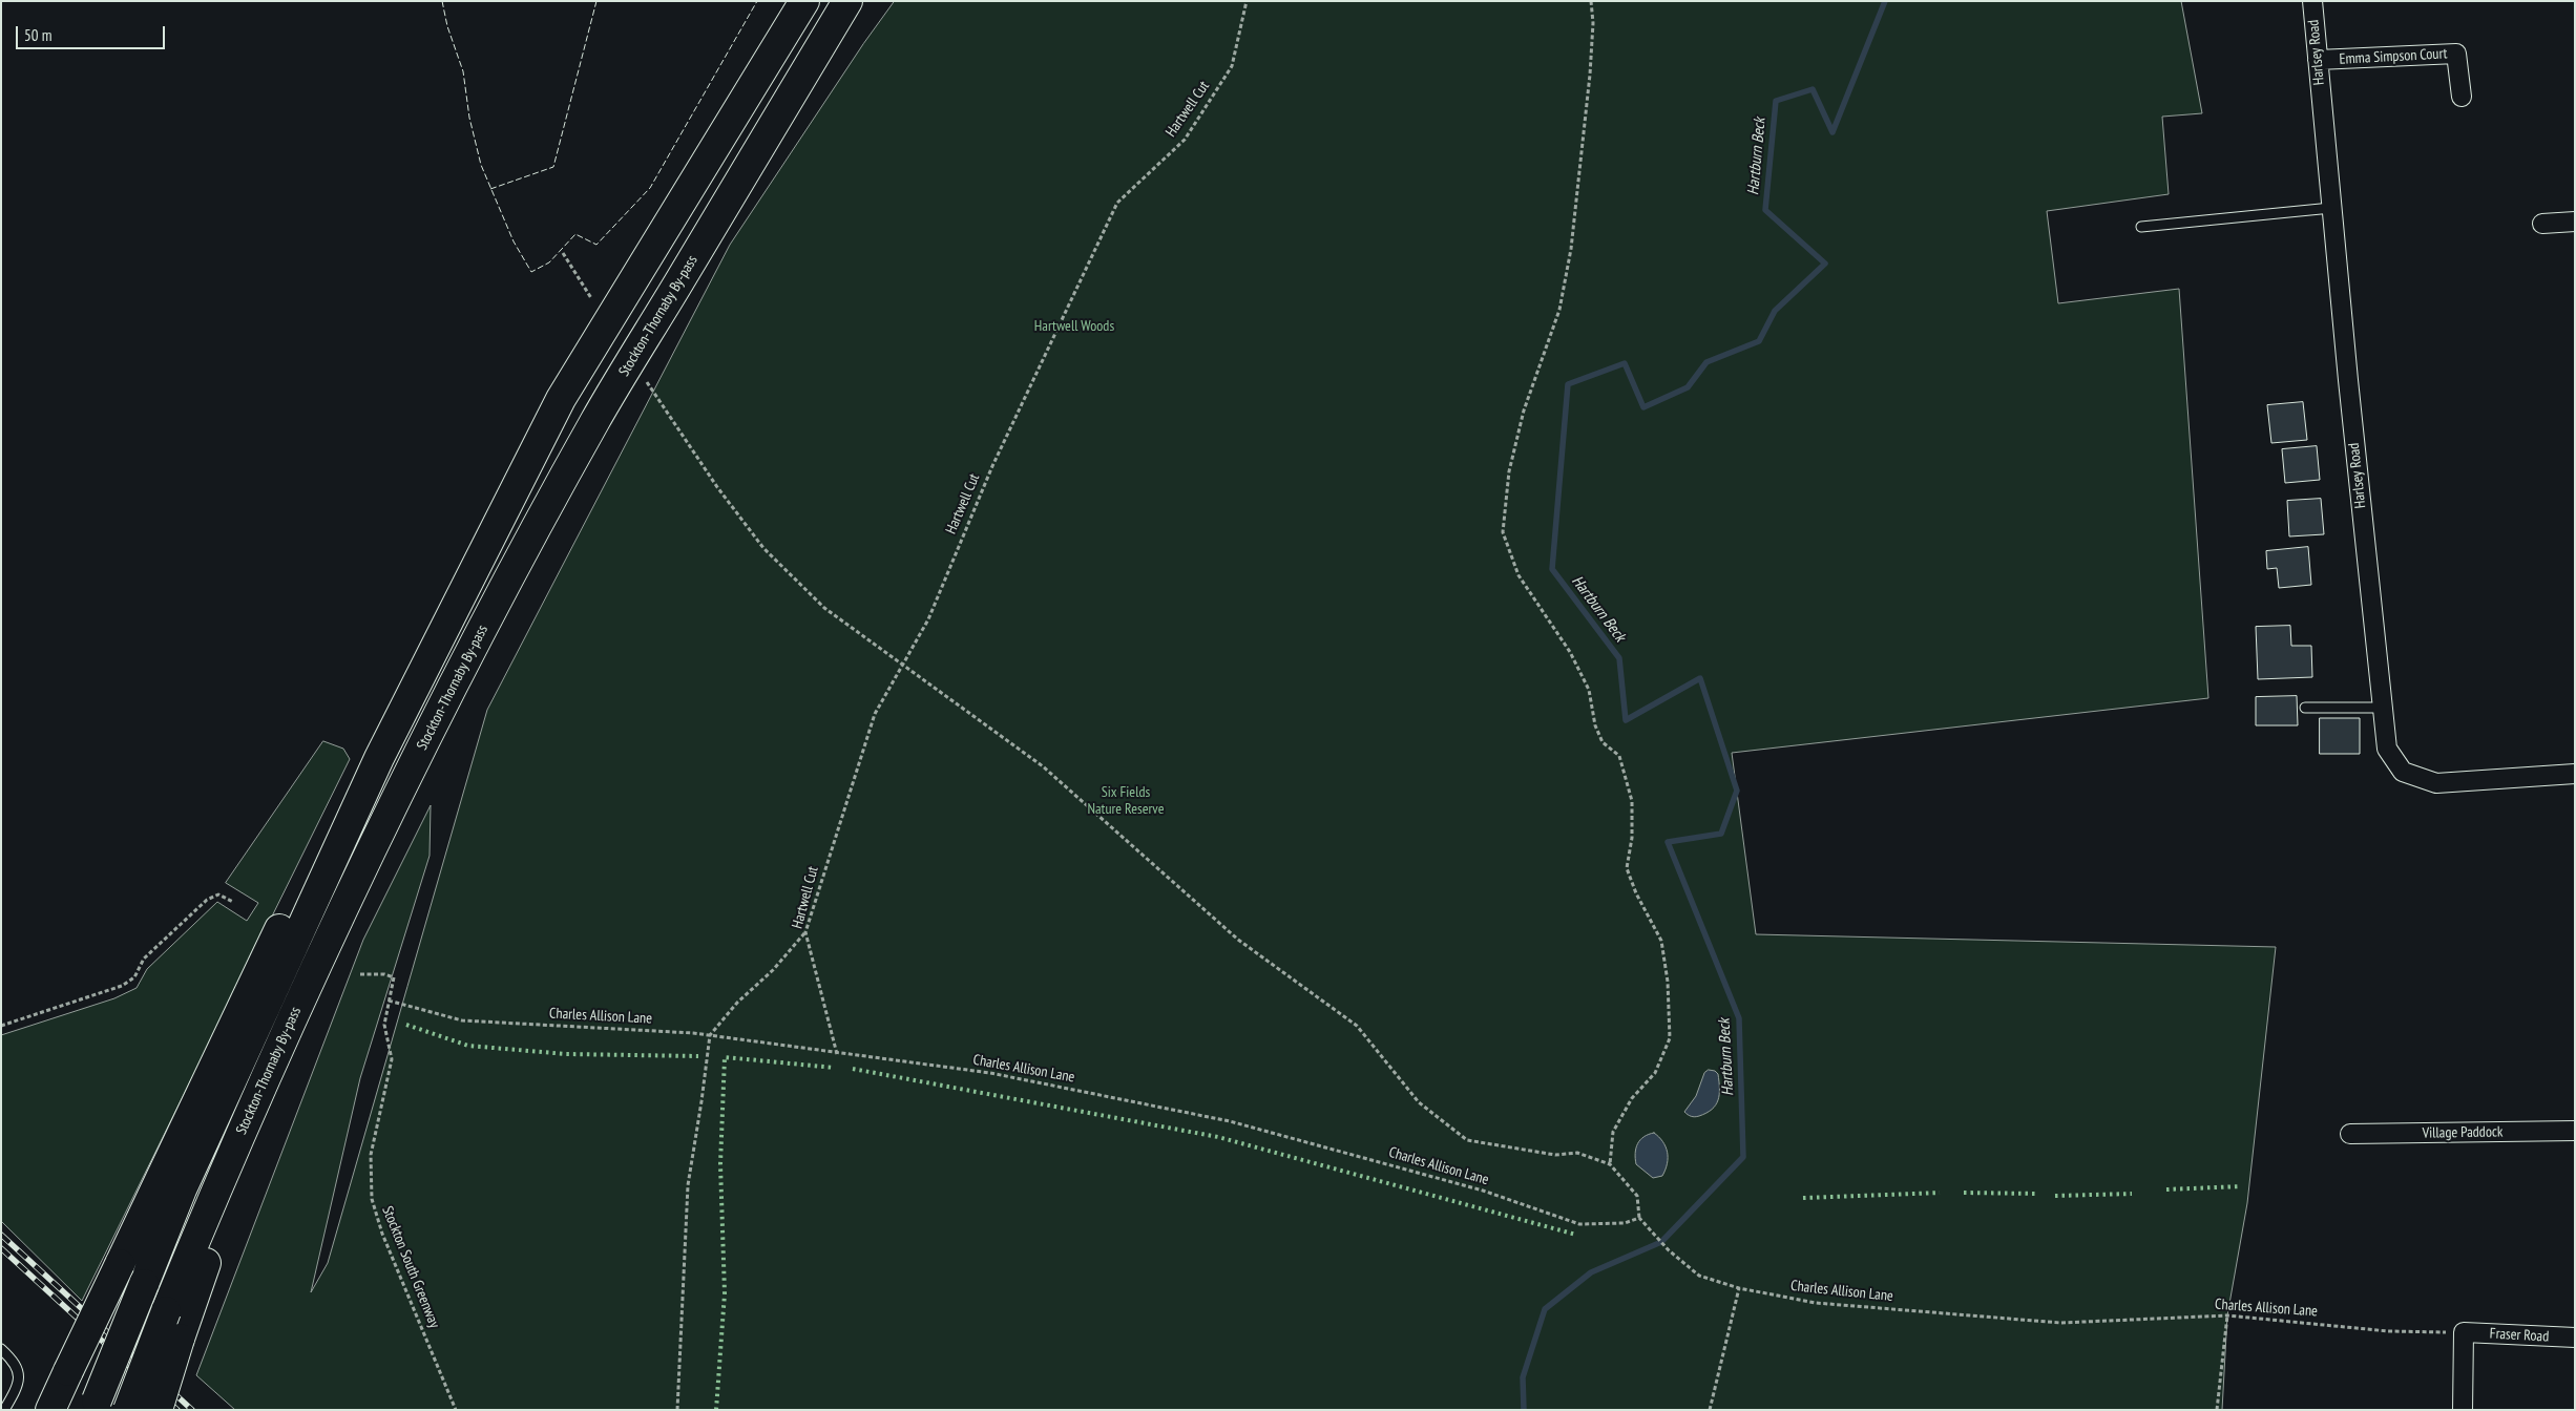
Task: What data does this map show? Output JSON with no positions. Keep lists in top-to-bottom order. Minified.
{"streets":{"highway":["Stockton-Thornaby By-pass"],"street":["Harlsey Road","Emma Simpson Court","Village Paddock","Fraser Road"],"path":["Hartwell Cut","Charles Allison Lane","Stockton South Greenway"]},"crossings":[["Harlsey Road","Emma Simpson Court"],["Hartwell Cut","Charles Allison Lane"],["Charles Allison Lane","Stockton South Greenway"],["Charles Allison Lane","Fraser Road"]],"water":["Hartburn Beck"],"parks":["Hartwell Woods","Six Fields Nature Reserve"],"scale_bar":"50 m"}
